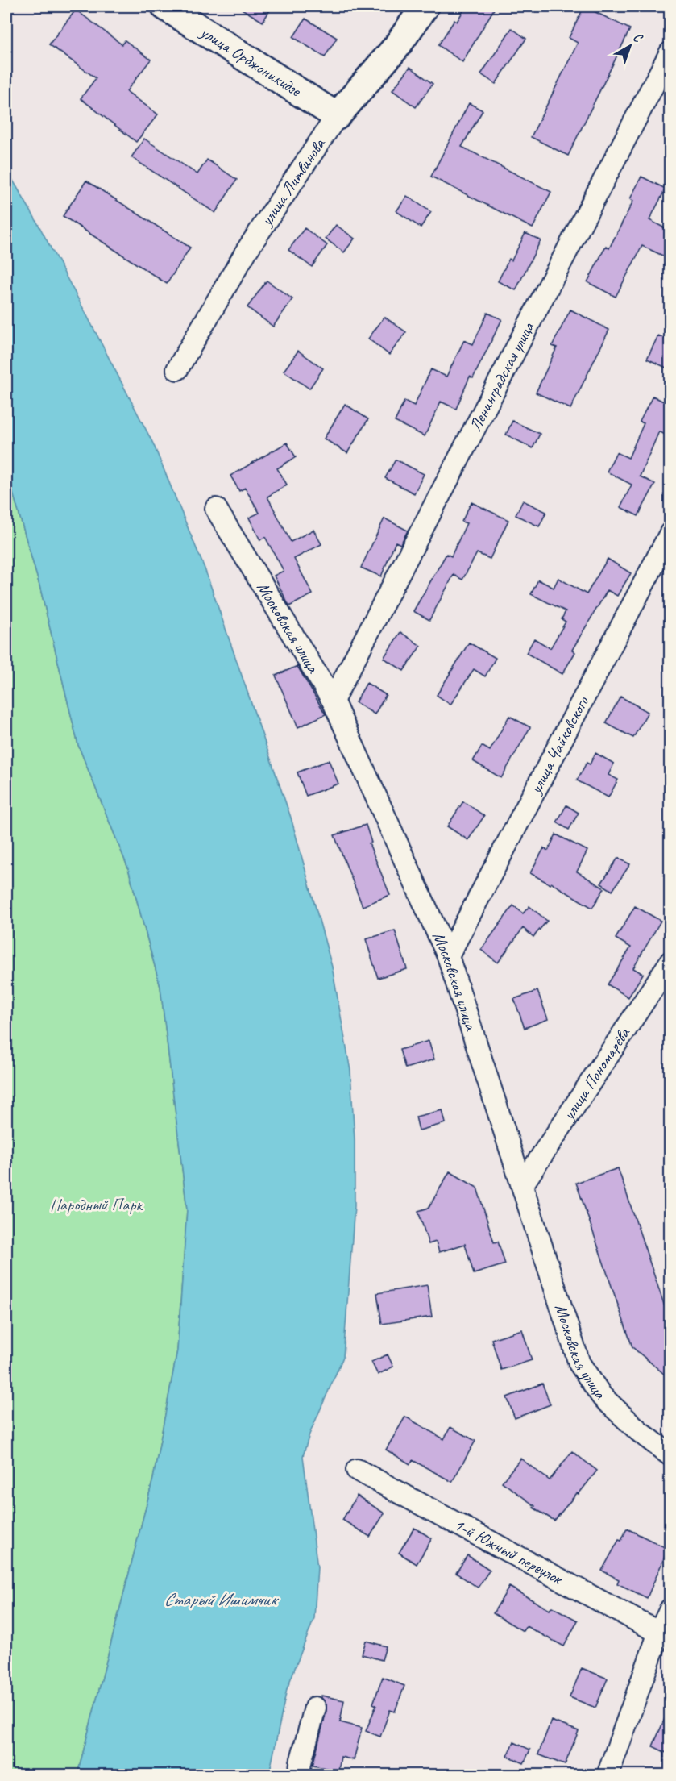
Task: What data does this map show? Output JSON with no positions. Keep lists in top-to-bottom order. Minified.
{"streets":{"main road":["улица Орджоникидзе","улица Литвинова"],"street":["Ленинградская улица","Московская улица","улица Чайковского","улица Пономарёва","1-й Южный переулок"]},"crossings":[["улица Орджоникидзе","улица Литвинова"],["Ленинградская улица","Московская улица"],["Московская улица","улица Чайковского"],["Московская улица","улица Пономарёва"]],"water":["Старый Ишимчик"],"parks":["Народный Парк"],"north":"top right"}
